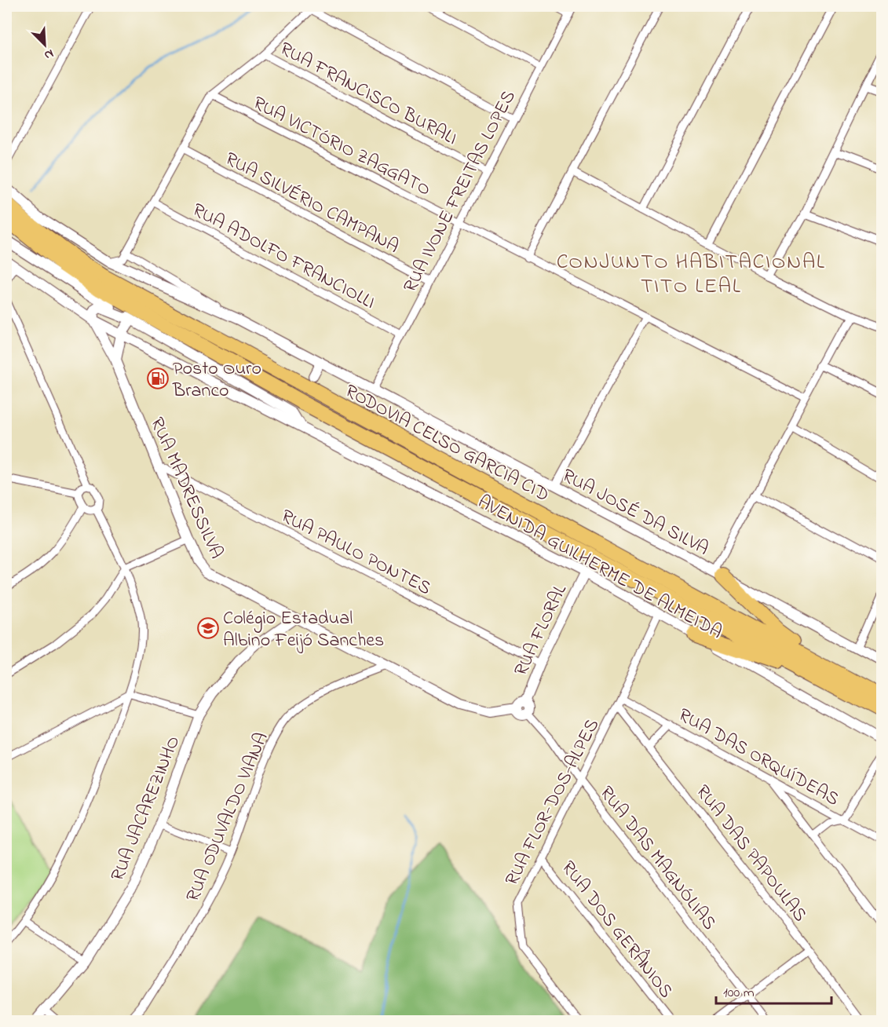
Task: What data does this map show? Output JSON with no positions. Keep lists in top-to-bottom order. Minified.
{"streets":{"highway":["RODOVIA CELSO GARCIA CID"],"street":["RUA FRANCISCO BURALI","RUA VICTÓRIO ZAGGATO","RUA IVONE FREITAS LOPES","RUA SILVÉRIO CAMPANA","RUA ADOLFO FRANCIOLLI","RUA MADRESSILVA","RUA JOSÉ DA SILVA","RUA PAULO PONTES","AVENIDA GUILHERME DE ALMEIDA","RUA FLORAL","RUA DAS ORQUÍDEAS","RUA FLOR-DOS-ALPES","RUA JACAREZINHO","RUA ODUVALDO VIANA","RUA DAS PAPOULAS","RUA DAS MAGNÓLIAS","RUA DOS GERÂNIOS"]},"crossings":[["RUA FRANCISCO BURALI","RUA IVONE FREITAS LOPES"],["RUA VICTÓRIO ZAGGATO","RUA IVONE FREITAS LOPES"],["RUA IVONE FREITAS LOPES","RUA SILVÉRIO CAMPANA"],["RUA IVONE FREITAS LOPES","RUA ADOLFO FRANCIOLLI"],["RUA IVONE FREITAS LOPES","RUA JOSÉ DA SILVA"],["RUA MADRESSILVA","RUA PAULO PONTES"],["RUA MADRESSILVA","RUA FLORAL"],["RUA MADRESSILVA","RUA JACAREZINHO"],["RUA MADRESSILVA","RUA ODUVALDO VIANA"],["RUA MADRESSILVA","RUA DAS MAGNÓLIAS"],["RUA PAULO PONTES","RUA FLORAL"],["AVENIDA GUILHERME DE ALMEIDA","RUA FLORAL"],["AVENIDA GUILHERME DE ALMEIDA","RUA FLOR-DOS-ALPES"],["RUA FLORAL","RUA DAS MAGNÓLIAS"],["RUA DAS ORQUÍDEAS","RUA FLOR-DOS-ALPES"],["RUA FLOR-DOS-ALPES","RUA DAS PAPOULAS"],["RUA FLOR-DOS-ALPES","RUA DAS MAGNÓLIAS"],["RUA FLOR-DOS-ALPES","RUA DOS GERÂNIOS"]],"districts":["CONJUNTO HABITACIONAL TITO LEAL"],"places":{"fuel station":["Posto Ouro Branco"],"school or university":["Colégio Estadual Albino Feijó Sanches"]},"scale_bar":"100 m","north":"bottom right"}
